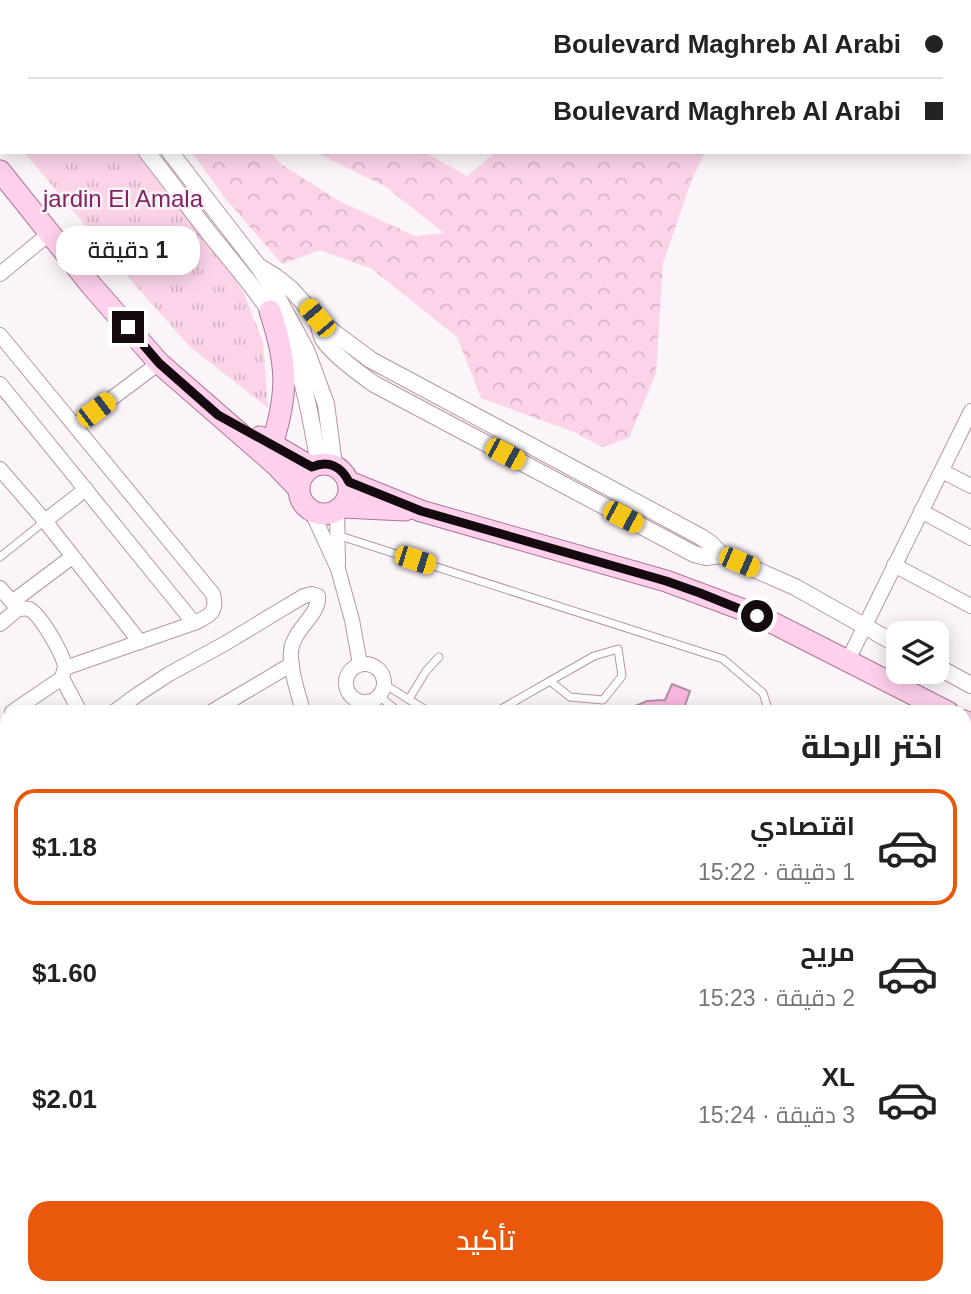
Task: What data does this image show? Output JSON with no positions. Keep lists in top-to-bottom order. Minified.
{"parks":["jardin El Amala"],"page":{"banner":["Boulevard Maghreb Al Arabi","Boulevard Maghreb Al Arabi"],"bubble":"1 دقيقة","heading":"اختر الرحلة","list":[{"name":"اقتصادي","note":"1 دقيقة · 15:22","value":"$1.18"},{"name":"مريح","note":"2 دقيقة · 15:23","value":"$1.60"},{"name":"XL","note":"3 دقيقة · 15:24","value":"$2.01"}],"buttons":"تأكيد"}}
